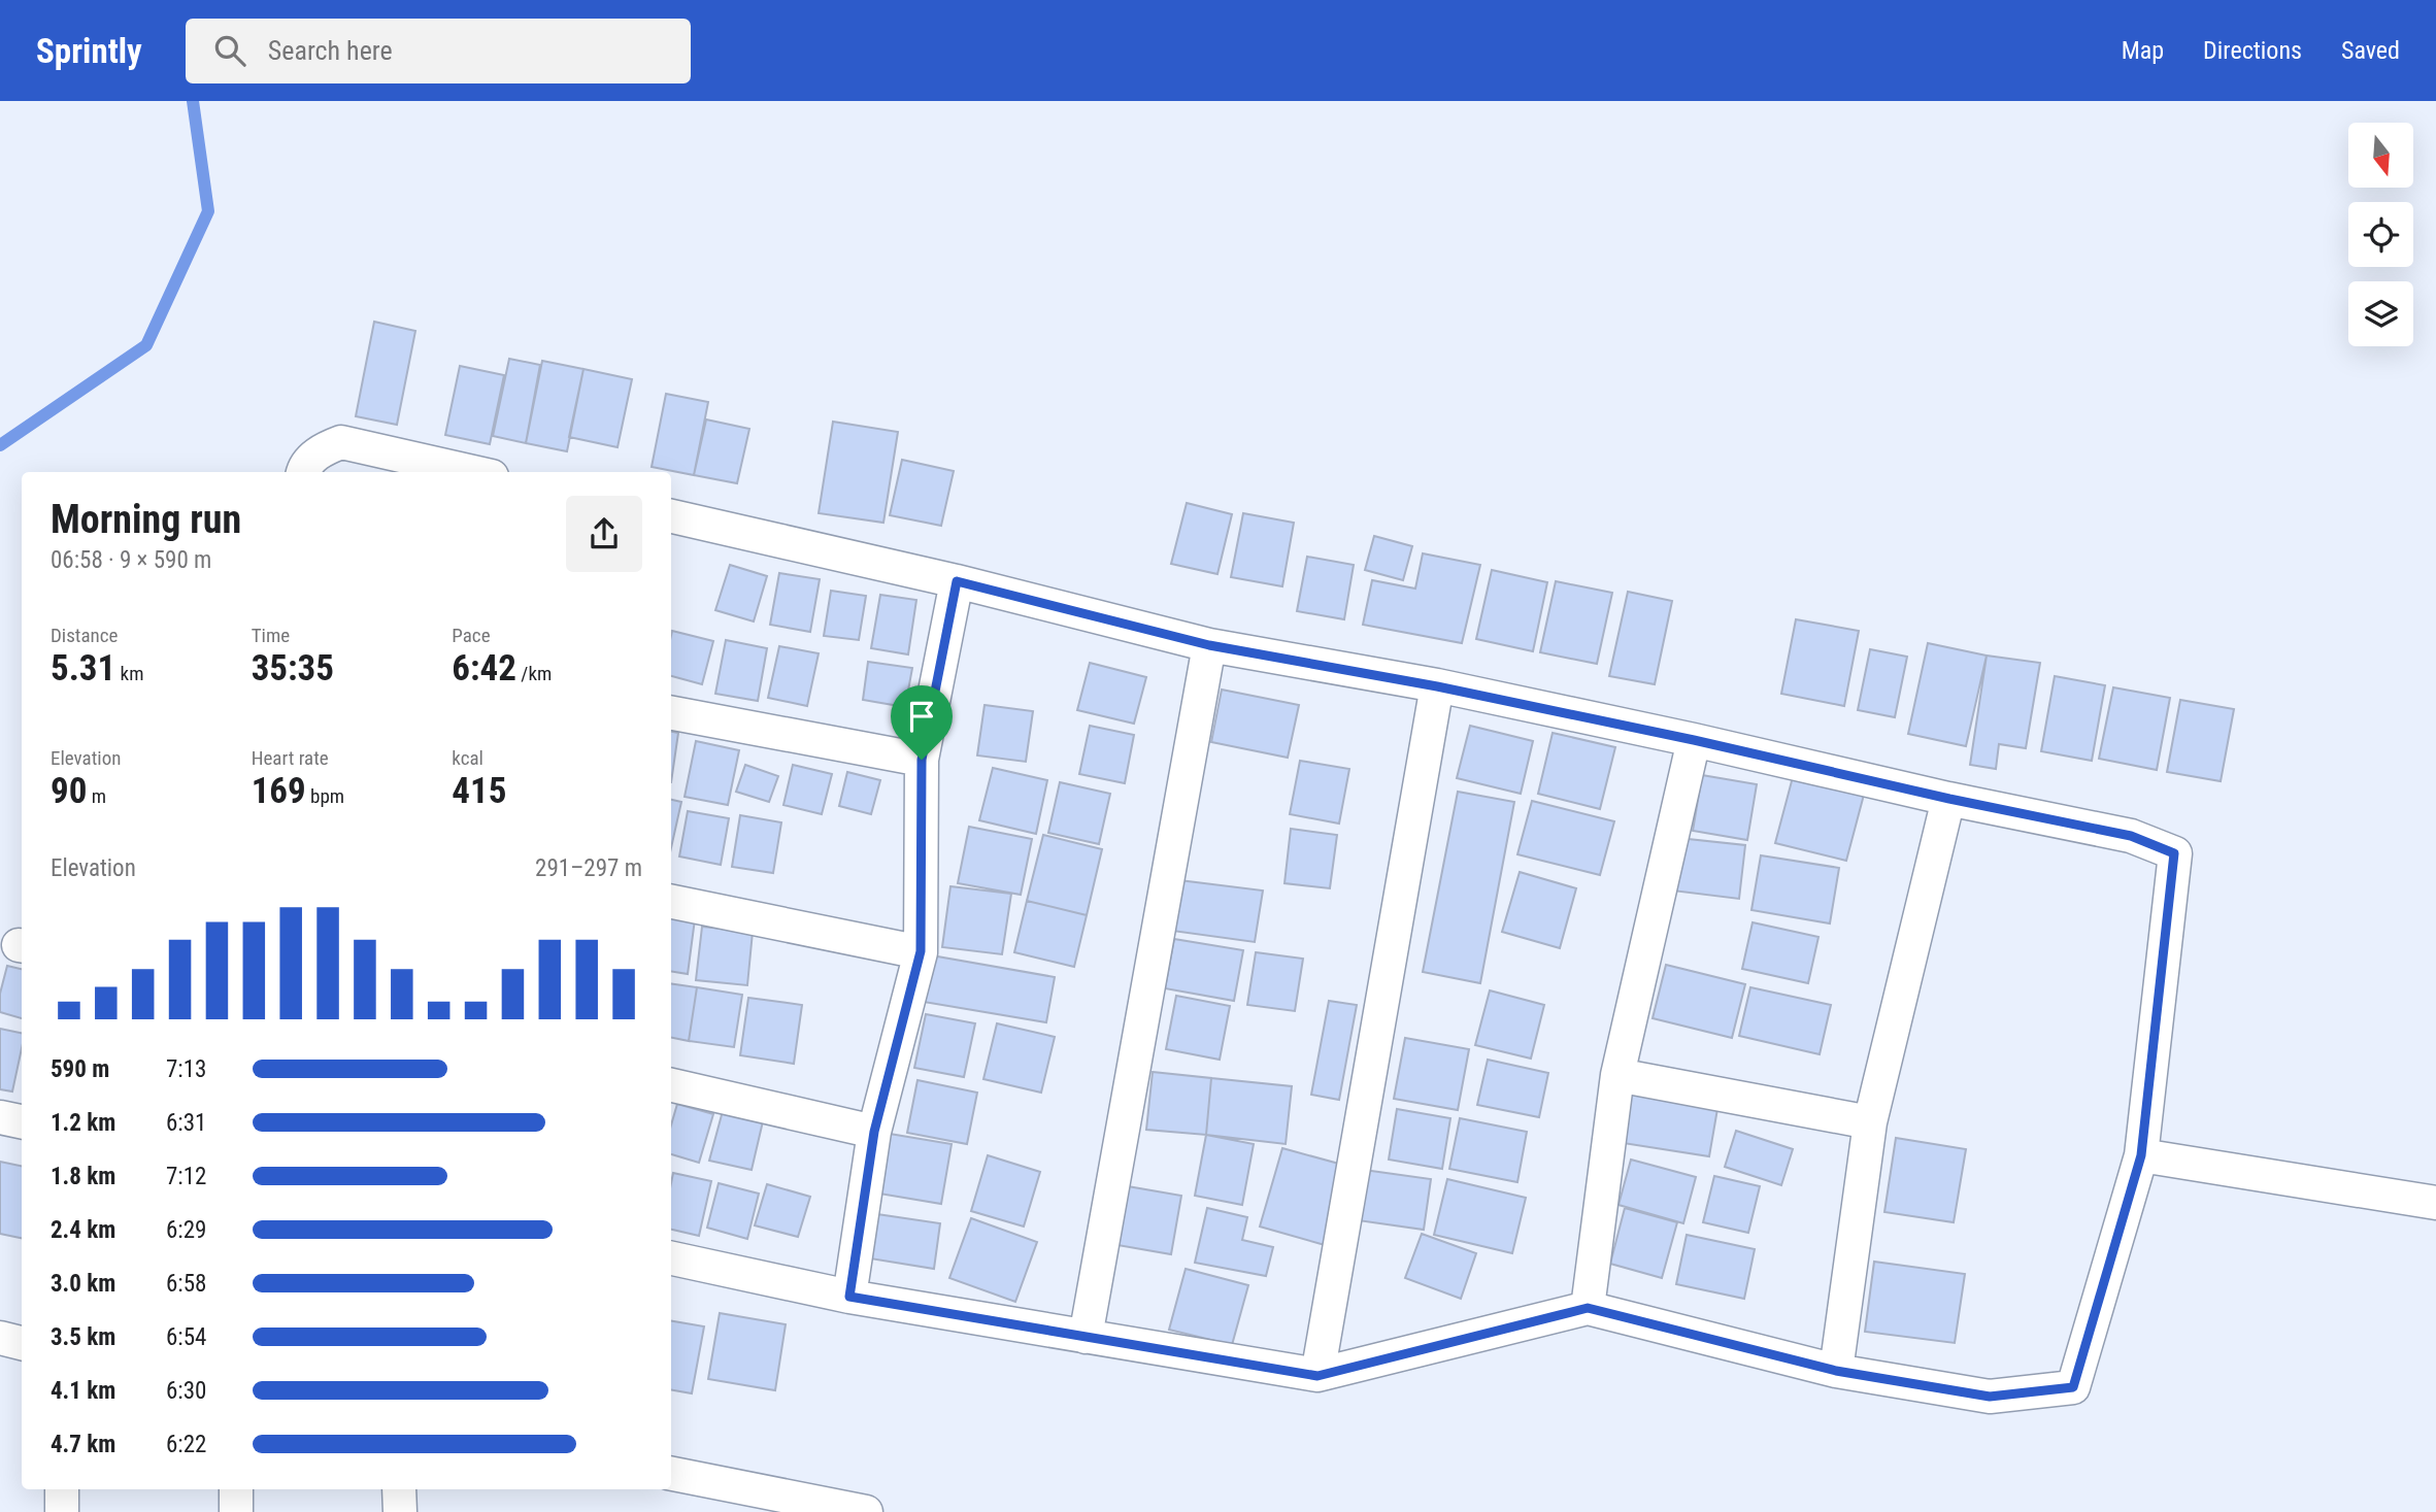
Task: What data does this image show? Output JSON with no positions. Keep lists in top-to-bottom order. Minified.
{"north":"bottom","page":{"header":"Sprintly","search":"Search here","nav":["Map","Directions","Saved"],"heading":["Morning run","06:58 · 9 × 590 m"],"stats":[["Distance","5.31 km"],["Time","35:35"],["Pace","6:42 /km"],["Elevation","90 m"],["Heart rate","169 bpm"],["kcal","415"]],"chart":["Elevation","291–297 m"],"list":[{"name":"590 m","note":"7:13"},{"name":"1.2 km","note":"6:31"},{"name":"1.8 km","note":"7:12"},{"name":"2.4 km","note":"6:29"},{"name":"3.0 km","note":"6:58"},{"name":"3.5 km","note":"6:54"},{"name":"4.1 km","note":"6:30"},{"name":"4.7 km","note":"6:22"}]}}
